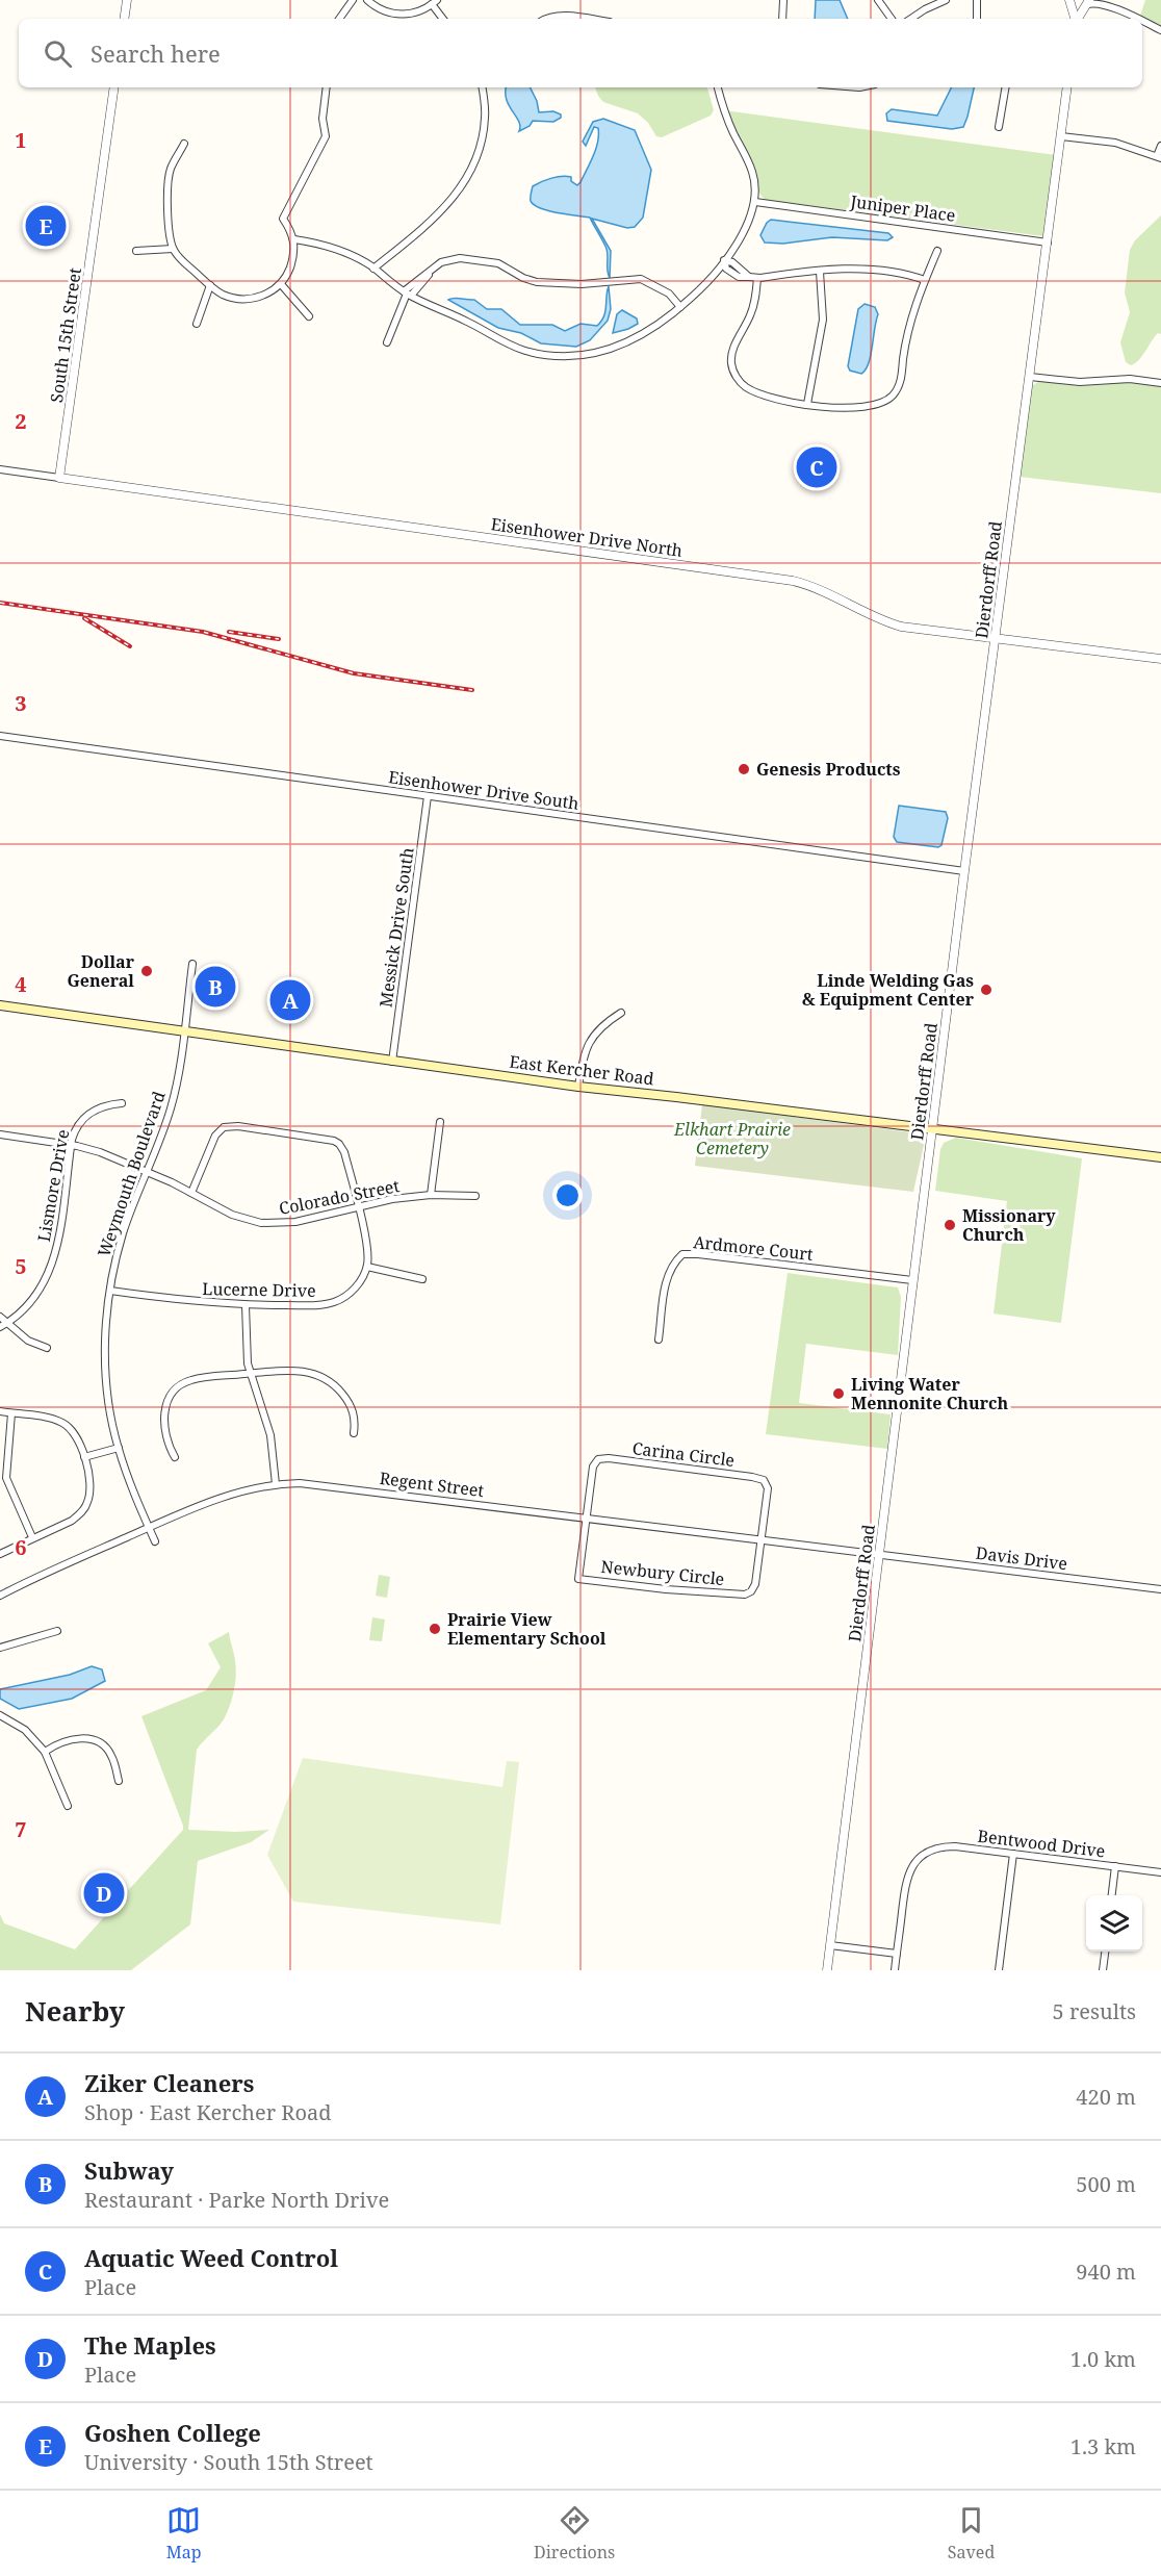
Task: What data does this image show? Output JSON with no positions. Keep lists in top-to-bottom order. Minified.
{"streets":{"main road":["East Kercher Road"],"street":["Juniper Place","South 15th Street","Eisenhower Drive North","Dierdorff Road","Eisenhower Drive South","Messick Drive South","Weymouth Boulevard","Lismore Drive","Colorado Street","Ardmore Court","Lucerne Drive","Carina Circle","Regent Street","Davis Drive","Newbury Circle","Bentwood Drive"]},"crossings":[["Juniper Place","Dierdorff Road"],["South 15th Street","Eisenhower Drive North"],["Eisenhower Drive North","Dierdorff Road"],["Dierdorff Road","Eisenhower Drive South"],["Dierdorff Road","East Kercher Road"],["Dierdorff Road","Ardmore Court"],["Dierdorff Road","Regent Street"],["Dierdorff Road","Davis Drive"],["Eisenhower Drive South","Messick Drive South"],["Messick Drive South","East Kercher Road"],["East Kercher Road","Weymouth Boulevard"],["Weymouth Boulevard","Colorado Street"],["Weymouth Boulevard","Lucerne Drive"],["Weymouth Boulevard","Regent Street"],["Lismore Drive","Colorado Street"],["Carina Circle","Regent Street"],["Carina Circle","Newbury Circle"],["Regent Street","Davis Drive"],["Regent Street","Newbury Circle"]],"parks":["Elkhart Prairie Cemetery"],"places":["Genesis Products","Dollar General","Linde Welding Gas & Equipment Center","Missionary Church","Living Water Mennonite Church","Prairie View Elementary School"],"page":{"search":"Search here","pins":["E","C","B","A","D"],"heading":["Nearby","5 results"],"list":[{"mark":"A","name":"Ziker Cleaners","note":"Shop · East Kercher Road","value":"420 m"},{"mark":"B","name":"Subway","note":"Restaurant · Parke North Drive","value":"500 m"},{"mark":"C","name":"Aquatic Weed Control","note":"Place","value":"940 m"},{"mark":"D","name":"The Maples","note":"Place","value":"1.0 km"},{"mark":"E","name":"Goshen College","note":"University · South 15th Street","value":"1.3 km"}],"nav":["Map","Directions","Saved"]},"grid":{"rows":["1","2","3","4","5","6","7"]}}
